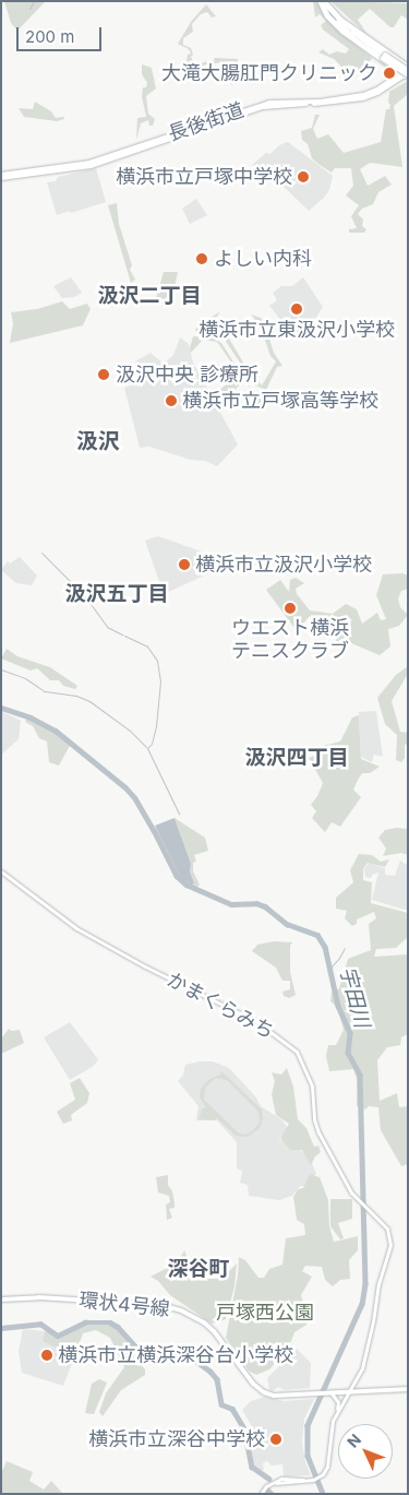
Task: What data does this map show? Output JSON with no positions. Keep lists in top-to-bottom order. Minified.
{"streets":{"main road":["長後街道","かまくらみち","環状4号線"]},"crossings":[["かまくらみち","環状4号線"]],"districts":["汲沢二丁目","汲沢","汲沢五丁目","汲沢四丁目","深谷町"],"water":["宇田川"],"parks":["戸塚西公園"],"places":["大滝大腸肛門クリニック","横浜市立戸塚中学校","よしい内科","横浜市立東汲沢小学校","汲沢中央 診療所","横浜市立戸塚高等学校","横浜市立汲沢小学校","ウエスト横浜 テニスクラブ","横浜市立横浜深谷台小学校","横浜市立深谷中学校"],"scale_bar":"200 m","north":"top left"}
